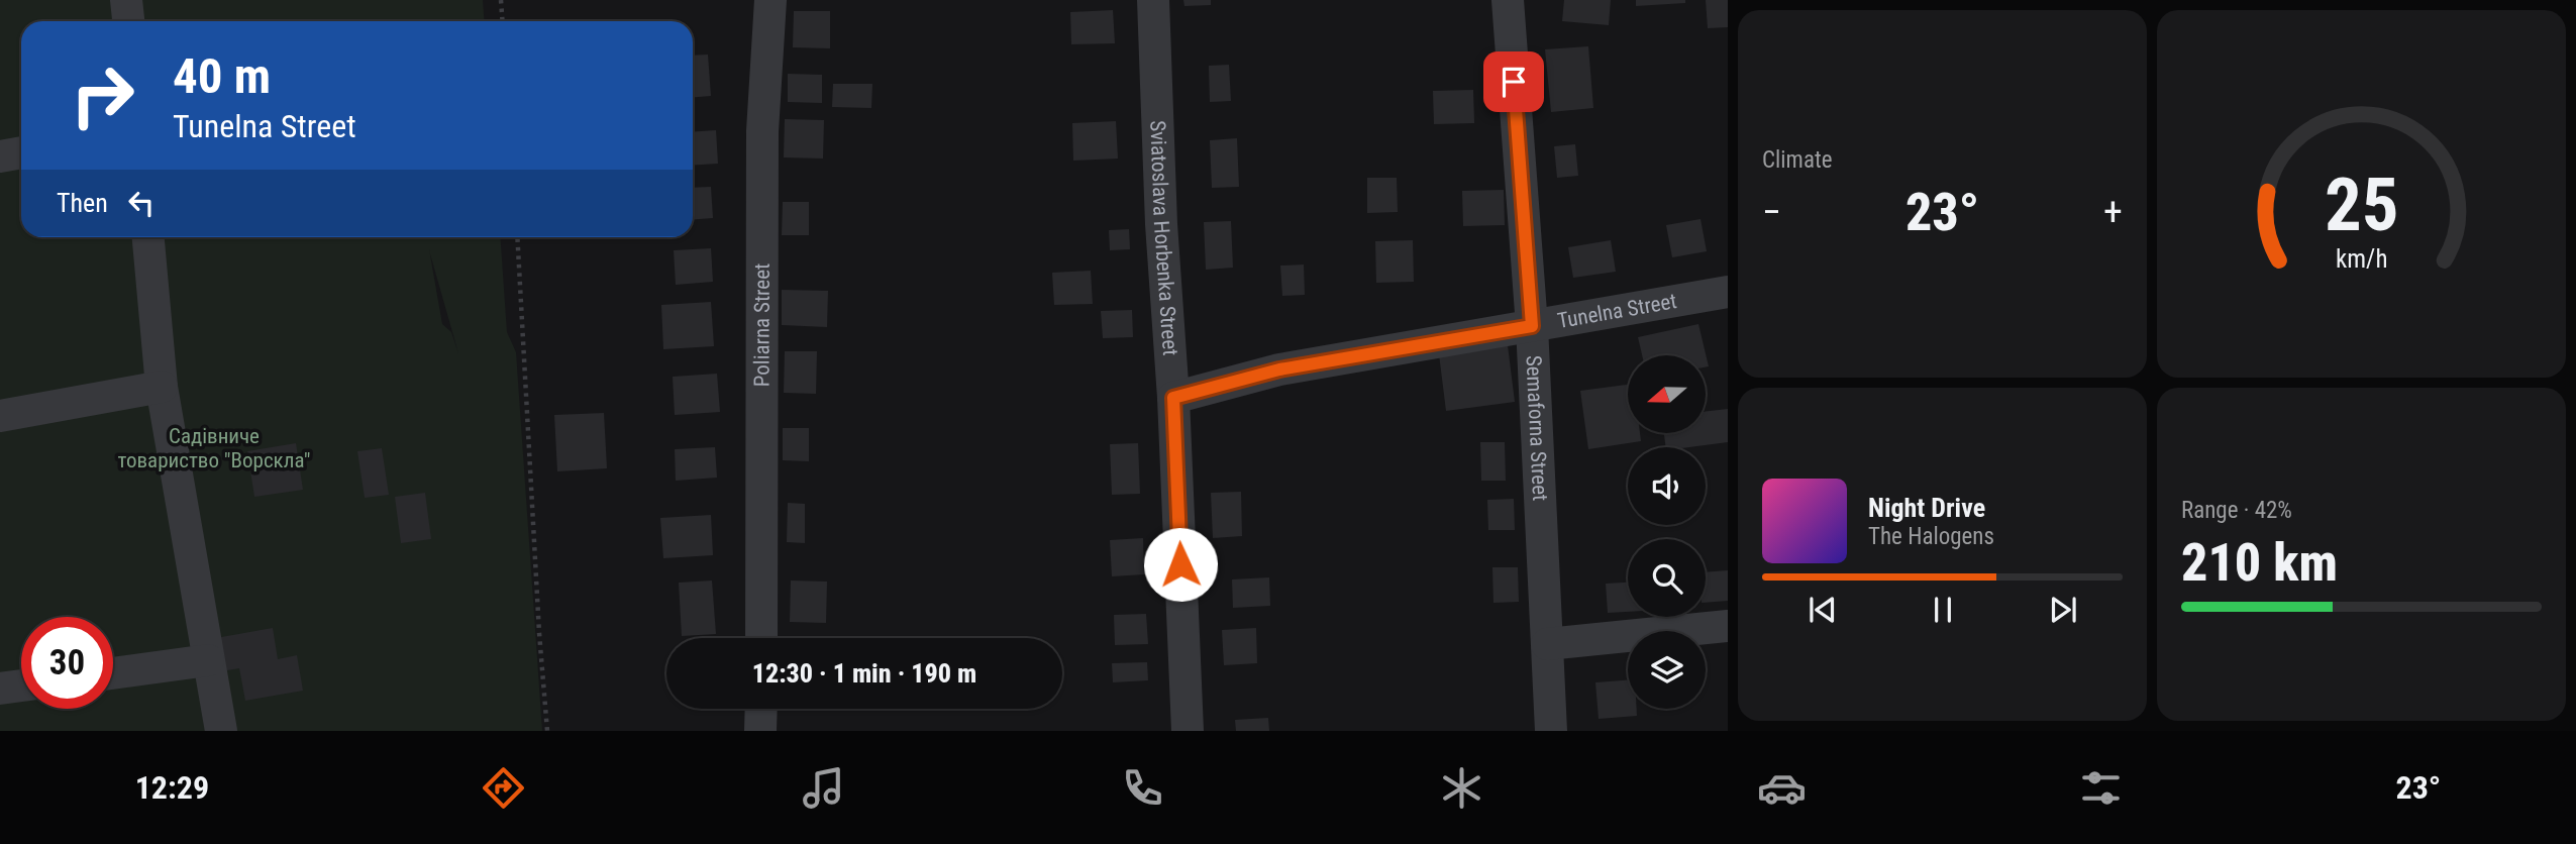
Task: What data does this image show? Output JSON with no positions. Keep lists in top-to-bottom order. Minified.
{"streets":{"street":["Sviatoslava Horbenka Street","Tunelna Street","Poliarna Street","Semaforna Street"]},"crossings":[["Sviatoslava Horbenka Street","Tunelna Street"],["Tunelna Street","Semaforna Street"]],"parks":["Садівниче товариство \"Ворскла\""],"north":"left","page":{"tile":["Climate",["Range · 42%","210 km"]],"turn":["40 m","Tunelna Street"],"then":"Then","heat":["−","23°","+"],"song":["Night Drive","The Halogens"],"limit":"30","trip":"12:30 · 1 min · 190 m","tabs":["12:29","23°"],"gauge":["25","km/h"]}}
